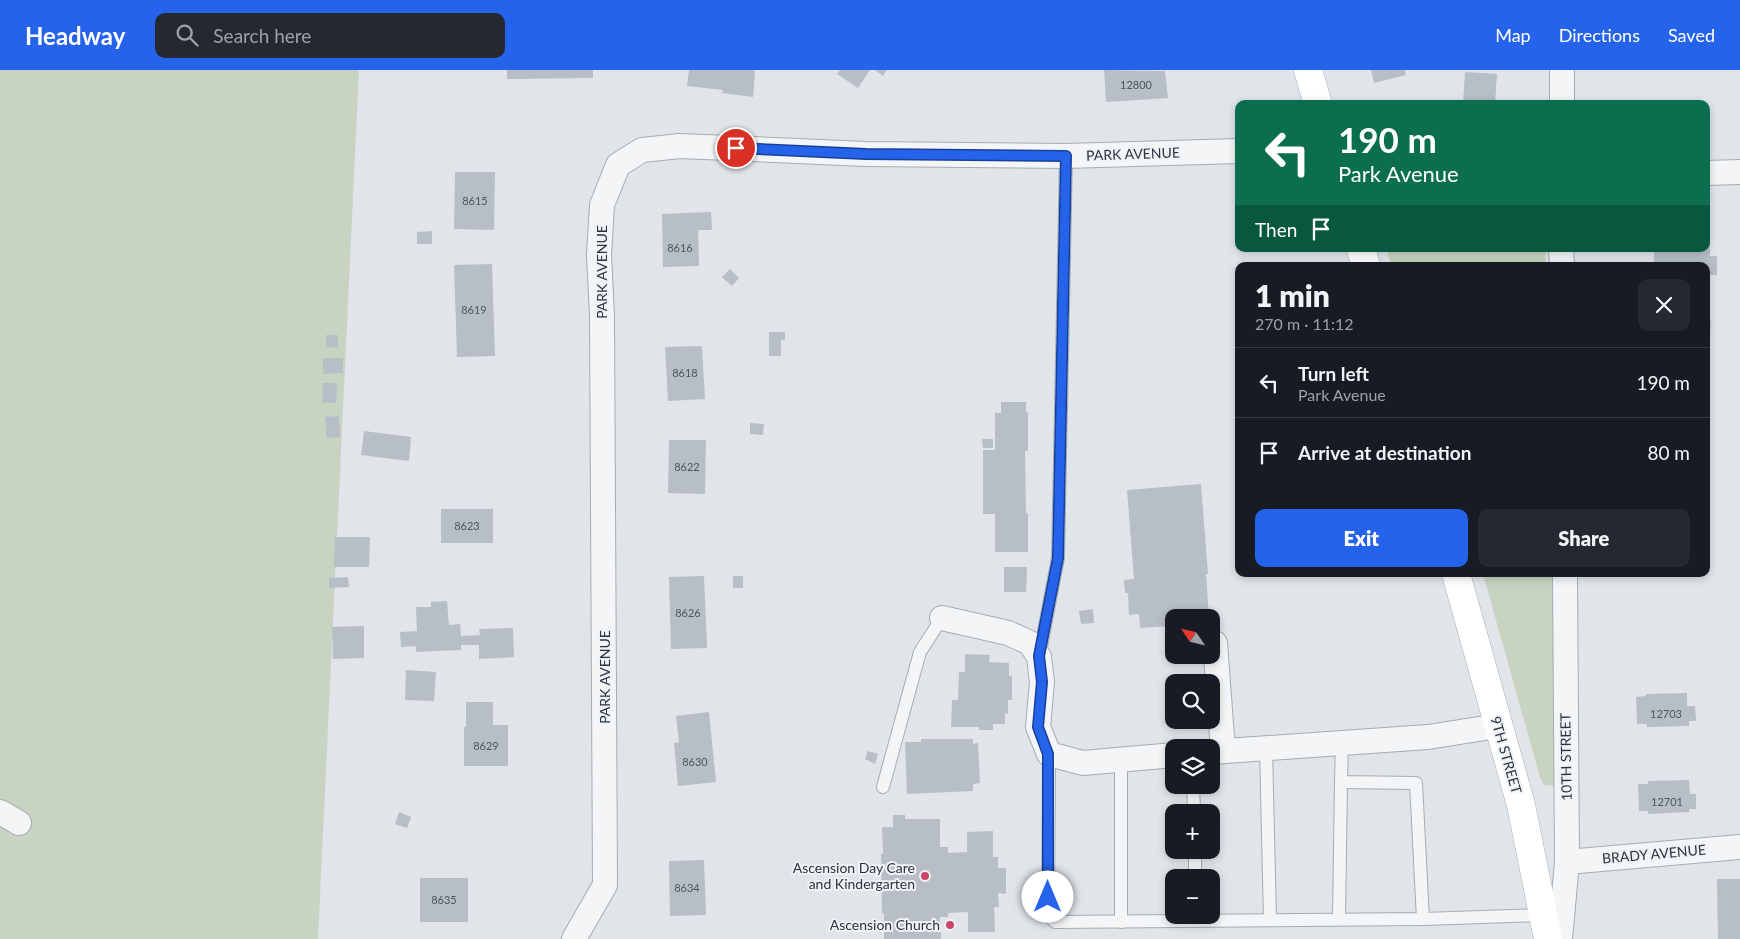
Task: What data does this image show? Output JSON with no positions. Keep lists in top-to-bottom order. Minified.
{"streets":{"main road":["9TH STREET"],"street":["PARK AVENUE","10TH STREET","BRADY AVENUE"]},"crossings":[["10TH STREET","BRADY AVENUE"]],"places":["Ascension Day Care and Kindergarten","Ascension Church"],"house_numbers":["12800","8615","8616","8619","8618","8622","8623","8626","12703","8629","8630","12701","8634","8635"],"north":"top left","page":{"header":"Headway","search":"Search here","nav":["Map","Directions","Saved"],"turn":["190 m","Park Avenue"],"then":"Then","heading":["1 min","270 m · 11:12"],"list":[{"name":"Turn left","note":"Park Avenue","value":"190 m"},{"name":"Arrive at destination","value":"80 m"}],"buttons":["Exit","Share"],"map_buttons":["+","−"]}}
